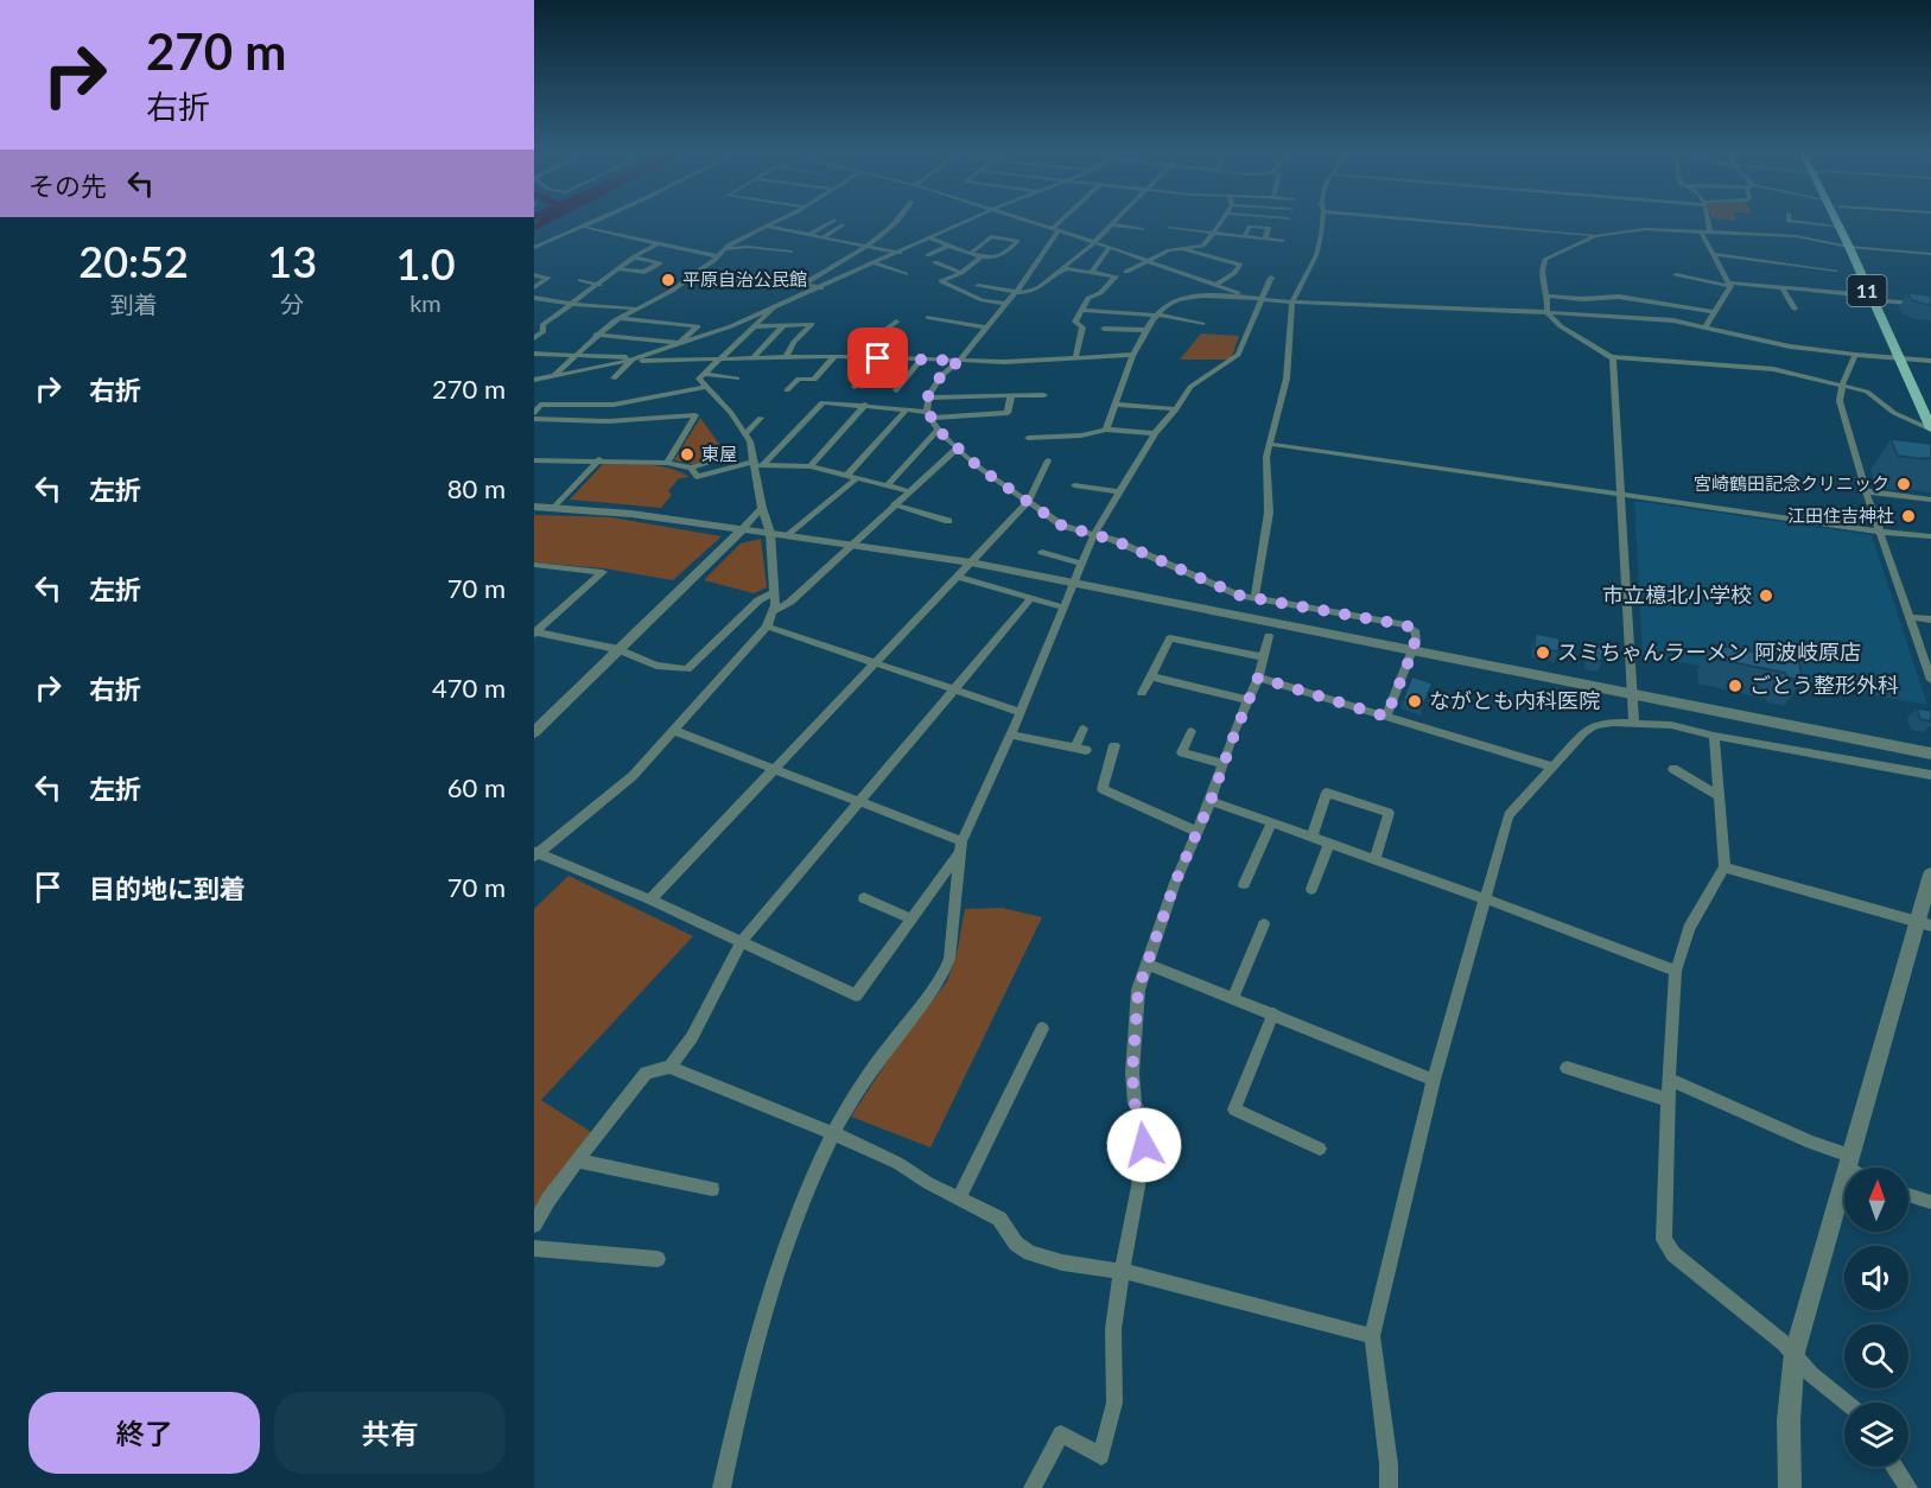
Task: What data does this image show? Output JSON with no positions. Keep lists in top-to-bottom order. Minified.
{"streets":{"main road":["11"]},"places":["平原自治公民館","東屋","宮崎鶴田記念クリニック","江田住吉神社","市立檍北小学校","スミちゃんラーメン 阿波岐原店","ごとう整形外科","ながとも内科医院"],"north":"top","page":{"turn":["270 m","右折"],"then":"その先","eta":["20:52","到着","13","分","1.0","km"],"list":[{"name":"右折","value":"270 m"},{"name":"左折","value":"80 m"},{"name":"左折","value":"70 m"},{"name":"右折","value":"470 m"},{"name":"左折","value":"60 m"},{"name":"目的地に到着","value":"70 m"}],"buttons":["終了","共有"]}}
